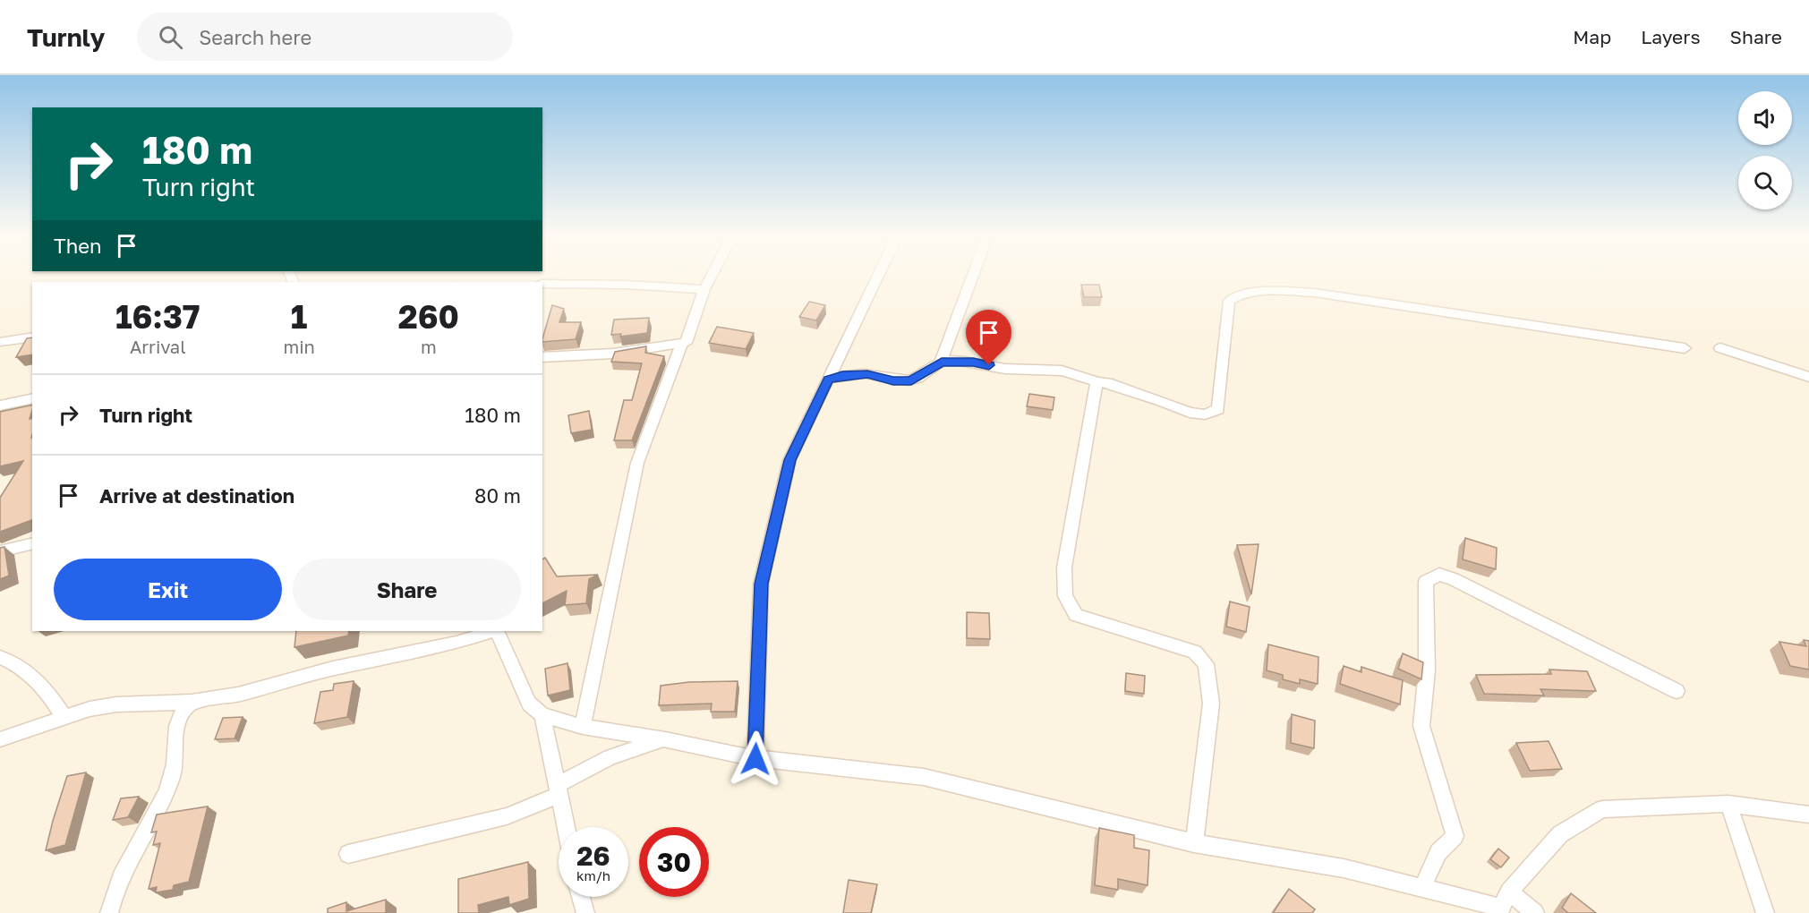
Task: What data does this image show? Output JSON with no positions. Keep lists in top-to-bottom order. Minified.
{"page":{"header":"Turnly","search":"Search here","nav":["Map","Layers","Share"],"turn":["180 m","Turn right"],"then":"Then","eta":["16:37","Arrival","1","min","260","m"],"list":[{"name":"Turn right","value":"180 m"},{"name":"Arrive at destination","value":"80 m"}],"buttons":["Exit","Share"],"speed":"26 km/h","limit":"30"}}
